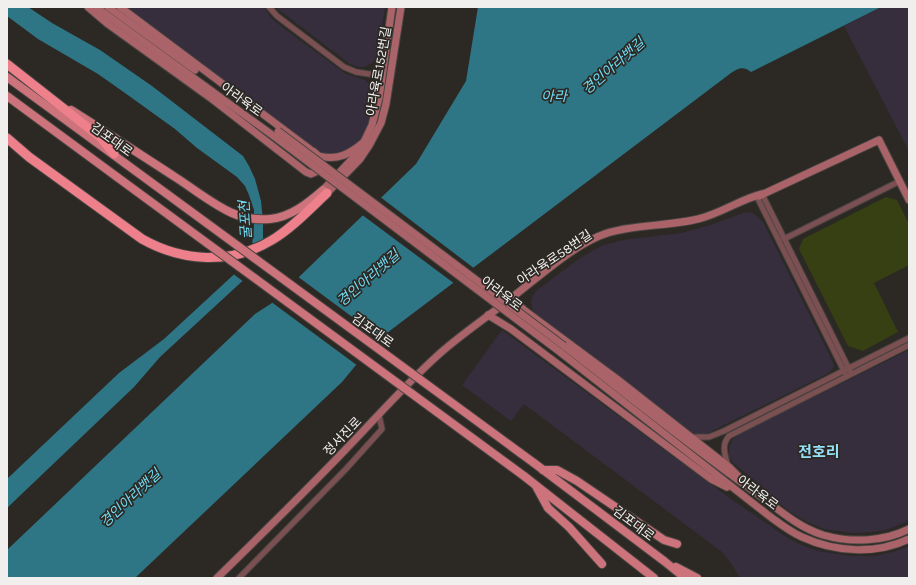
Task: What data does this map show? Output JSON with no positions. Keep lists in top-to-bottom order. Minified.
{"streets":{"main road":["김포대로"],"street":["아라육로152번길","아라육로","아라육로58번길","정서진로"]},"crossings":[["아라육로58번길","정서진로"]],"districts":["전호리"],"water":["경인아라뱃길","아라","굴포천"]}
